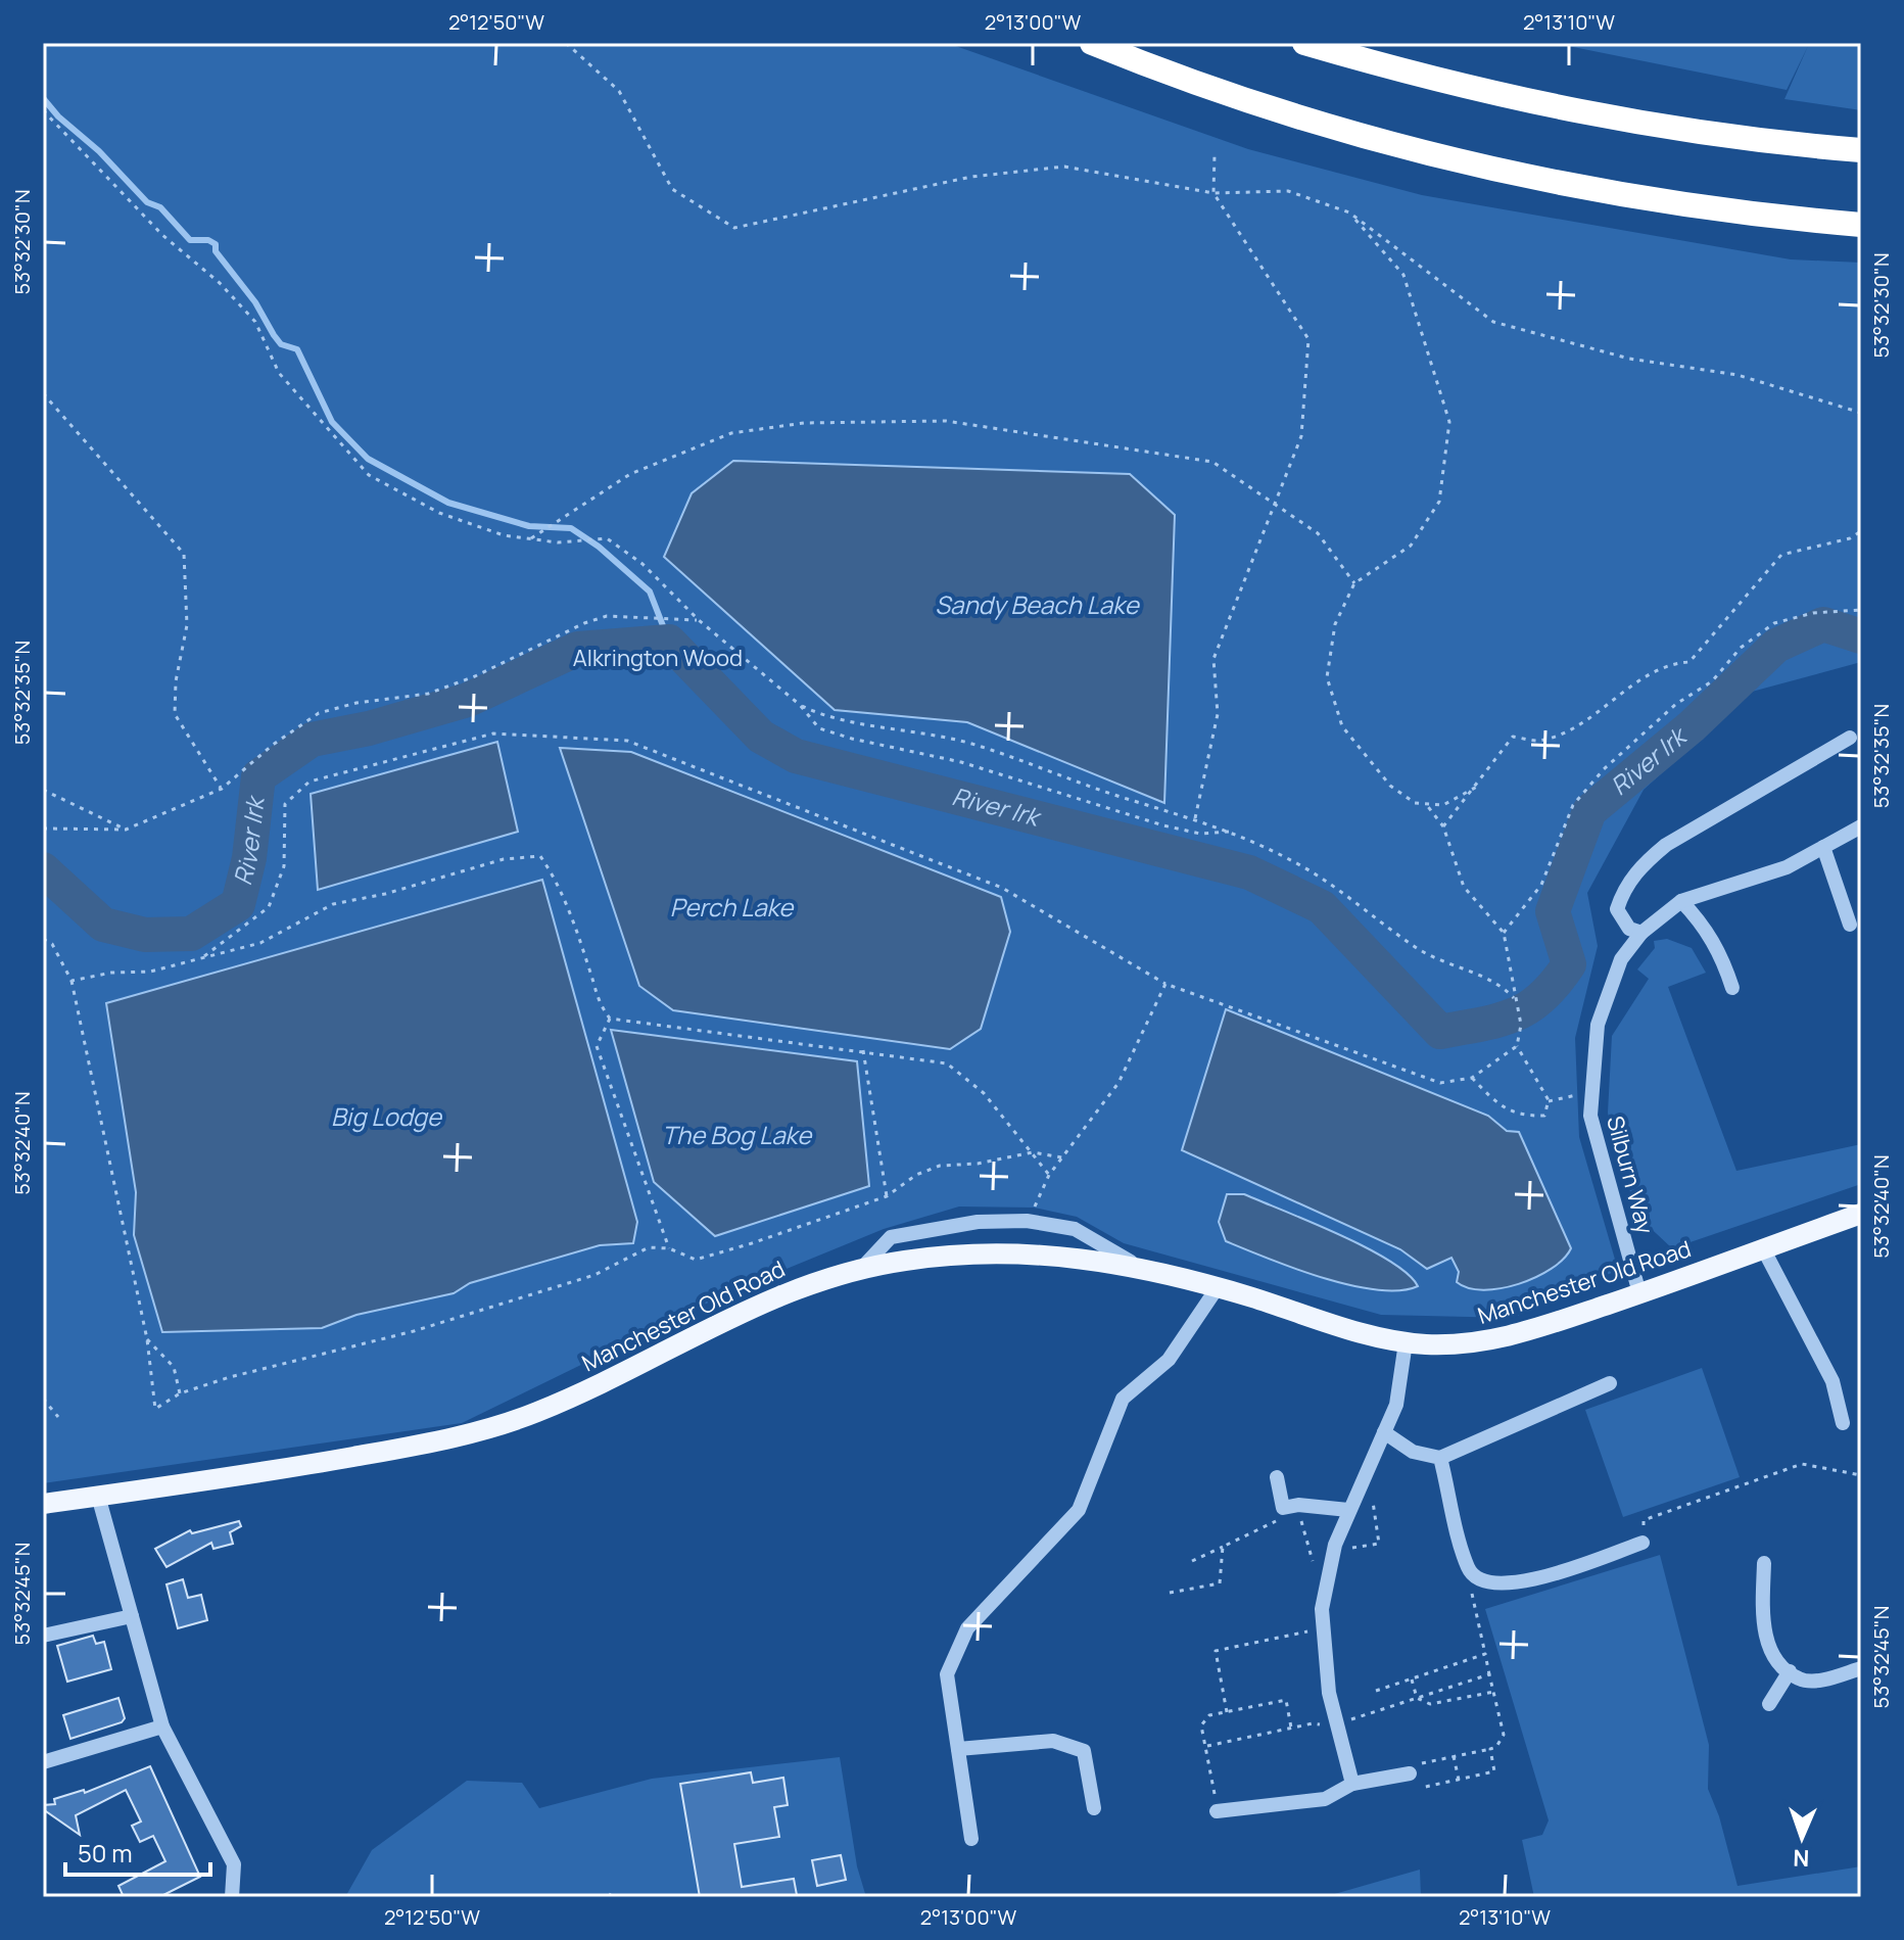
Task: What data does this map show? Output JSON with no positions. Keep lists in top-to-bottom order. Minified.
{"streets":{"main road":["Manchester Old Road"],"street":["Silburn Way"]},"crossings":[["Silburn Way","Manchester Old Road"]],"water":["Sandy Beach Lake","River Irk","Perch Lake","Big Lodge","The Bog Lake"],"parks":["Alkrington Wood"],"scale_bar":"50 m","north":"bottom","coordinates":["2°12'50\"W","2°13'00\"W","2°13'10\"W","53°32'30\"N","53°32'35\"N","53°32'40\"N","53°32'45\"N"]}
